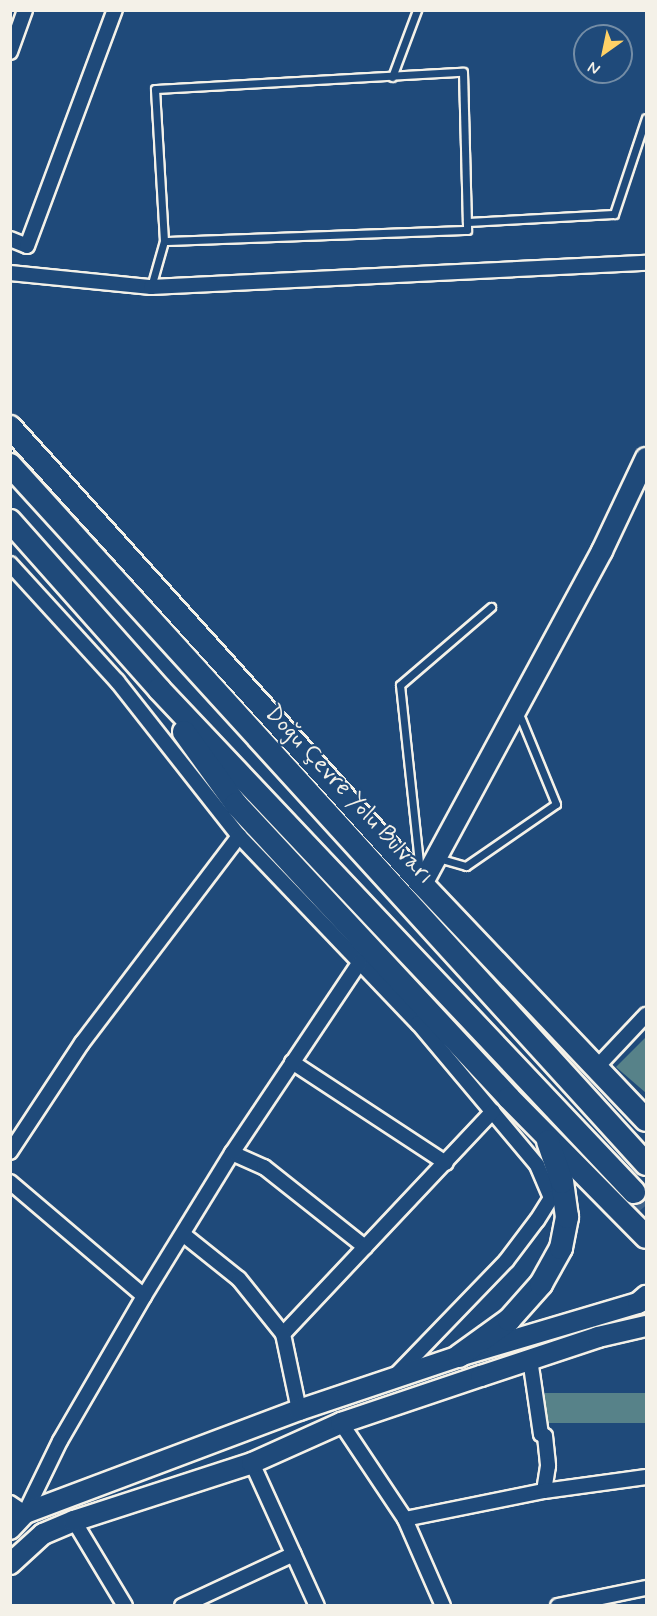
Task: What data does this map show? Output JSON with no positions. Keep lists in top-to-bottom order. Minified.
{"streets":{"highway":["Doğu Çevre Yolu Bulvarı"]},"north":"bottom left"}
